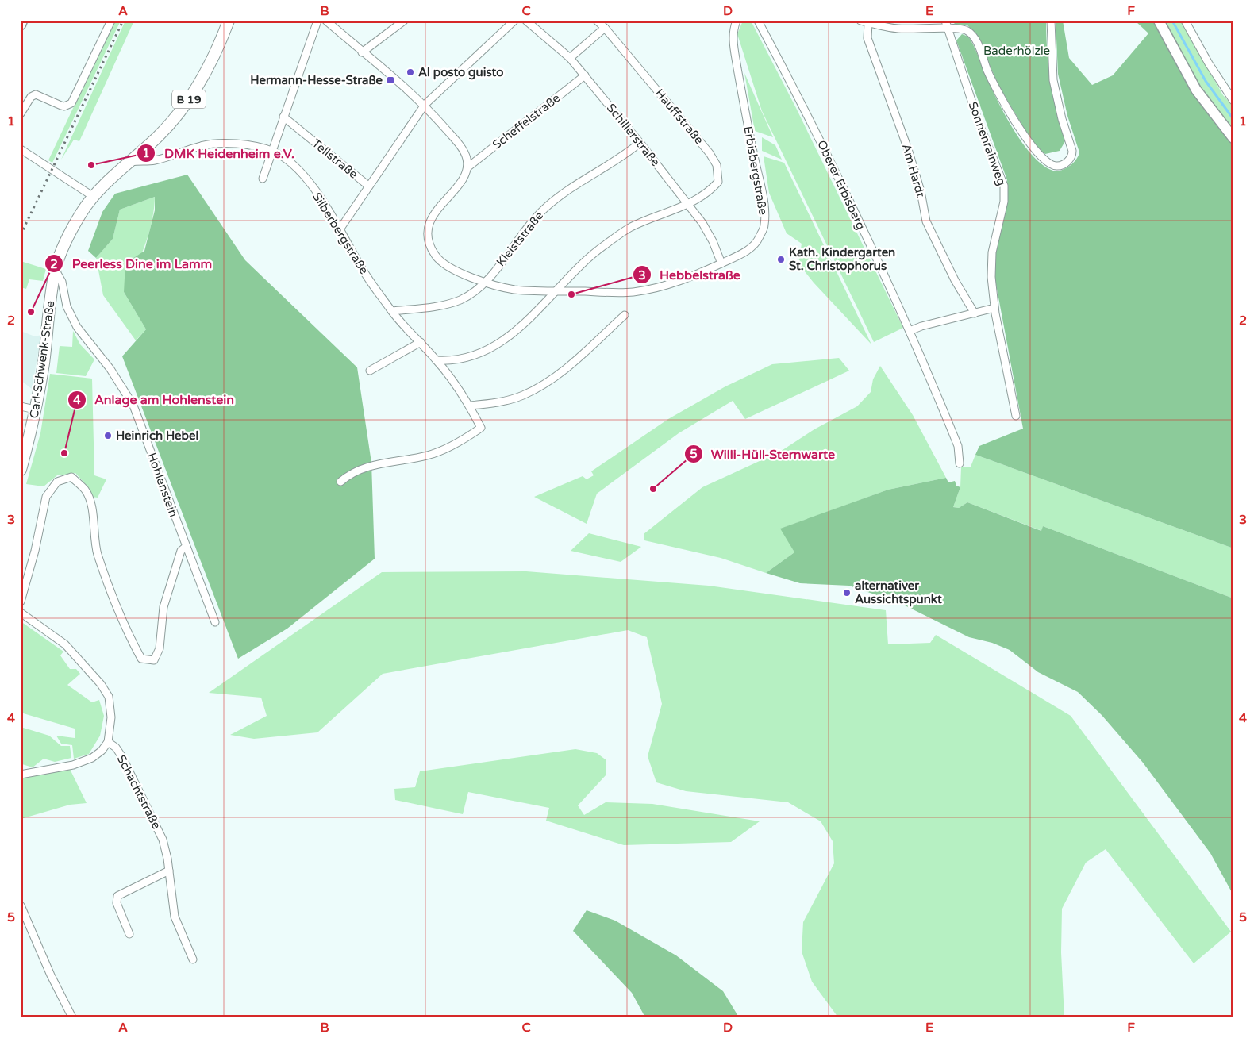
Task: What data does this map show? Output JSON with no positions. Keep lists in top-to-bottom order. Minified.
{"streets":{"main road":["B 19","Carl-Schwenk-Straße"],"street":["Hauffstraße","Scheffelstraße","Schillerstraße","Sonnenrainweg","Tellstraße","Erbisbergstraße","Am Hardt","Oberer Erbisberg","Silberbergstraße","Kleiststraße","Hohlenstein","Schachtstraße"]},"crossings":[["Hauffstraße","Schillerstraße"],["Hauffstraße","Erbisbergstraße"],["Hauffstraße","Silberbergstraße"],["Scheffelstraße","Schillerstraße"],["Scheffelstraße","Erbisbergstraße"],["Schillerstraße","Erbisbergstraße"],["Schillerstraße","Kleiststraße"],["Erbisbergstraße","Kleiststraße"],["Silberbergstraße","Kleiststraße"],["Silberbergstraße","Carl-Schwenk-Straße"],["Carl-Schwenk-Straße","Hohlenstein"]],"parks":["Baderhölzle"],"places":{"other":["Al posto guisto","DMK Heidenheim e.V.","Kath. Kindergarten St. Christophorus","Hebbelstraße","Peerless Dine im Lamm","Heinrich Hebel","Anlage am Hohlenstein","Willi-Hüll-Sternwarte","alternativer Aussichtspunkt"],"transit":["Hermann-Hesse-Straße"]},"grid":{"columns":["A","B","C","D","E","F"],"rows":["1","2","3","4","5"]}}
